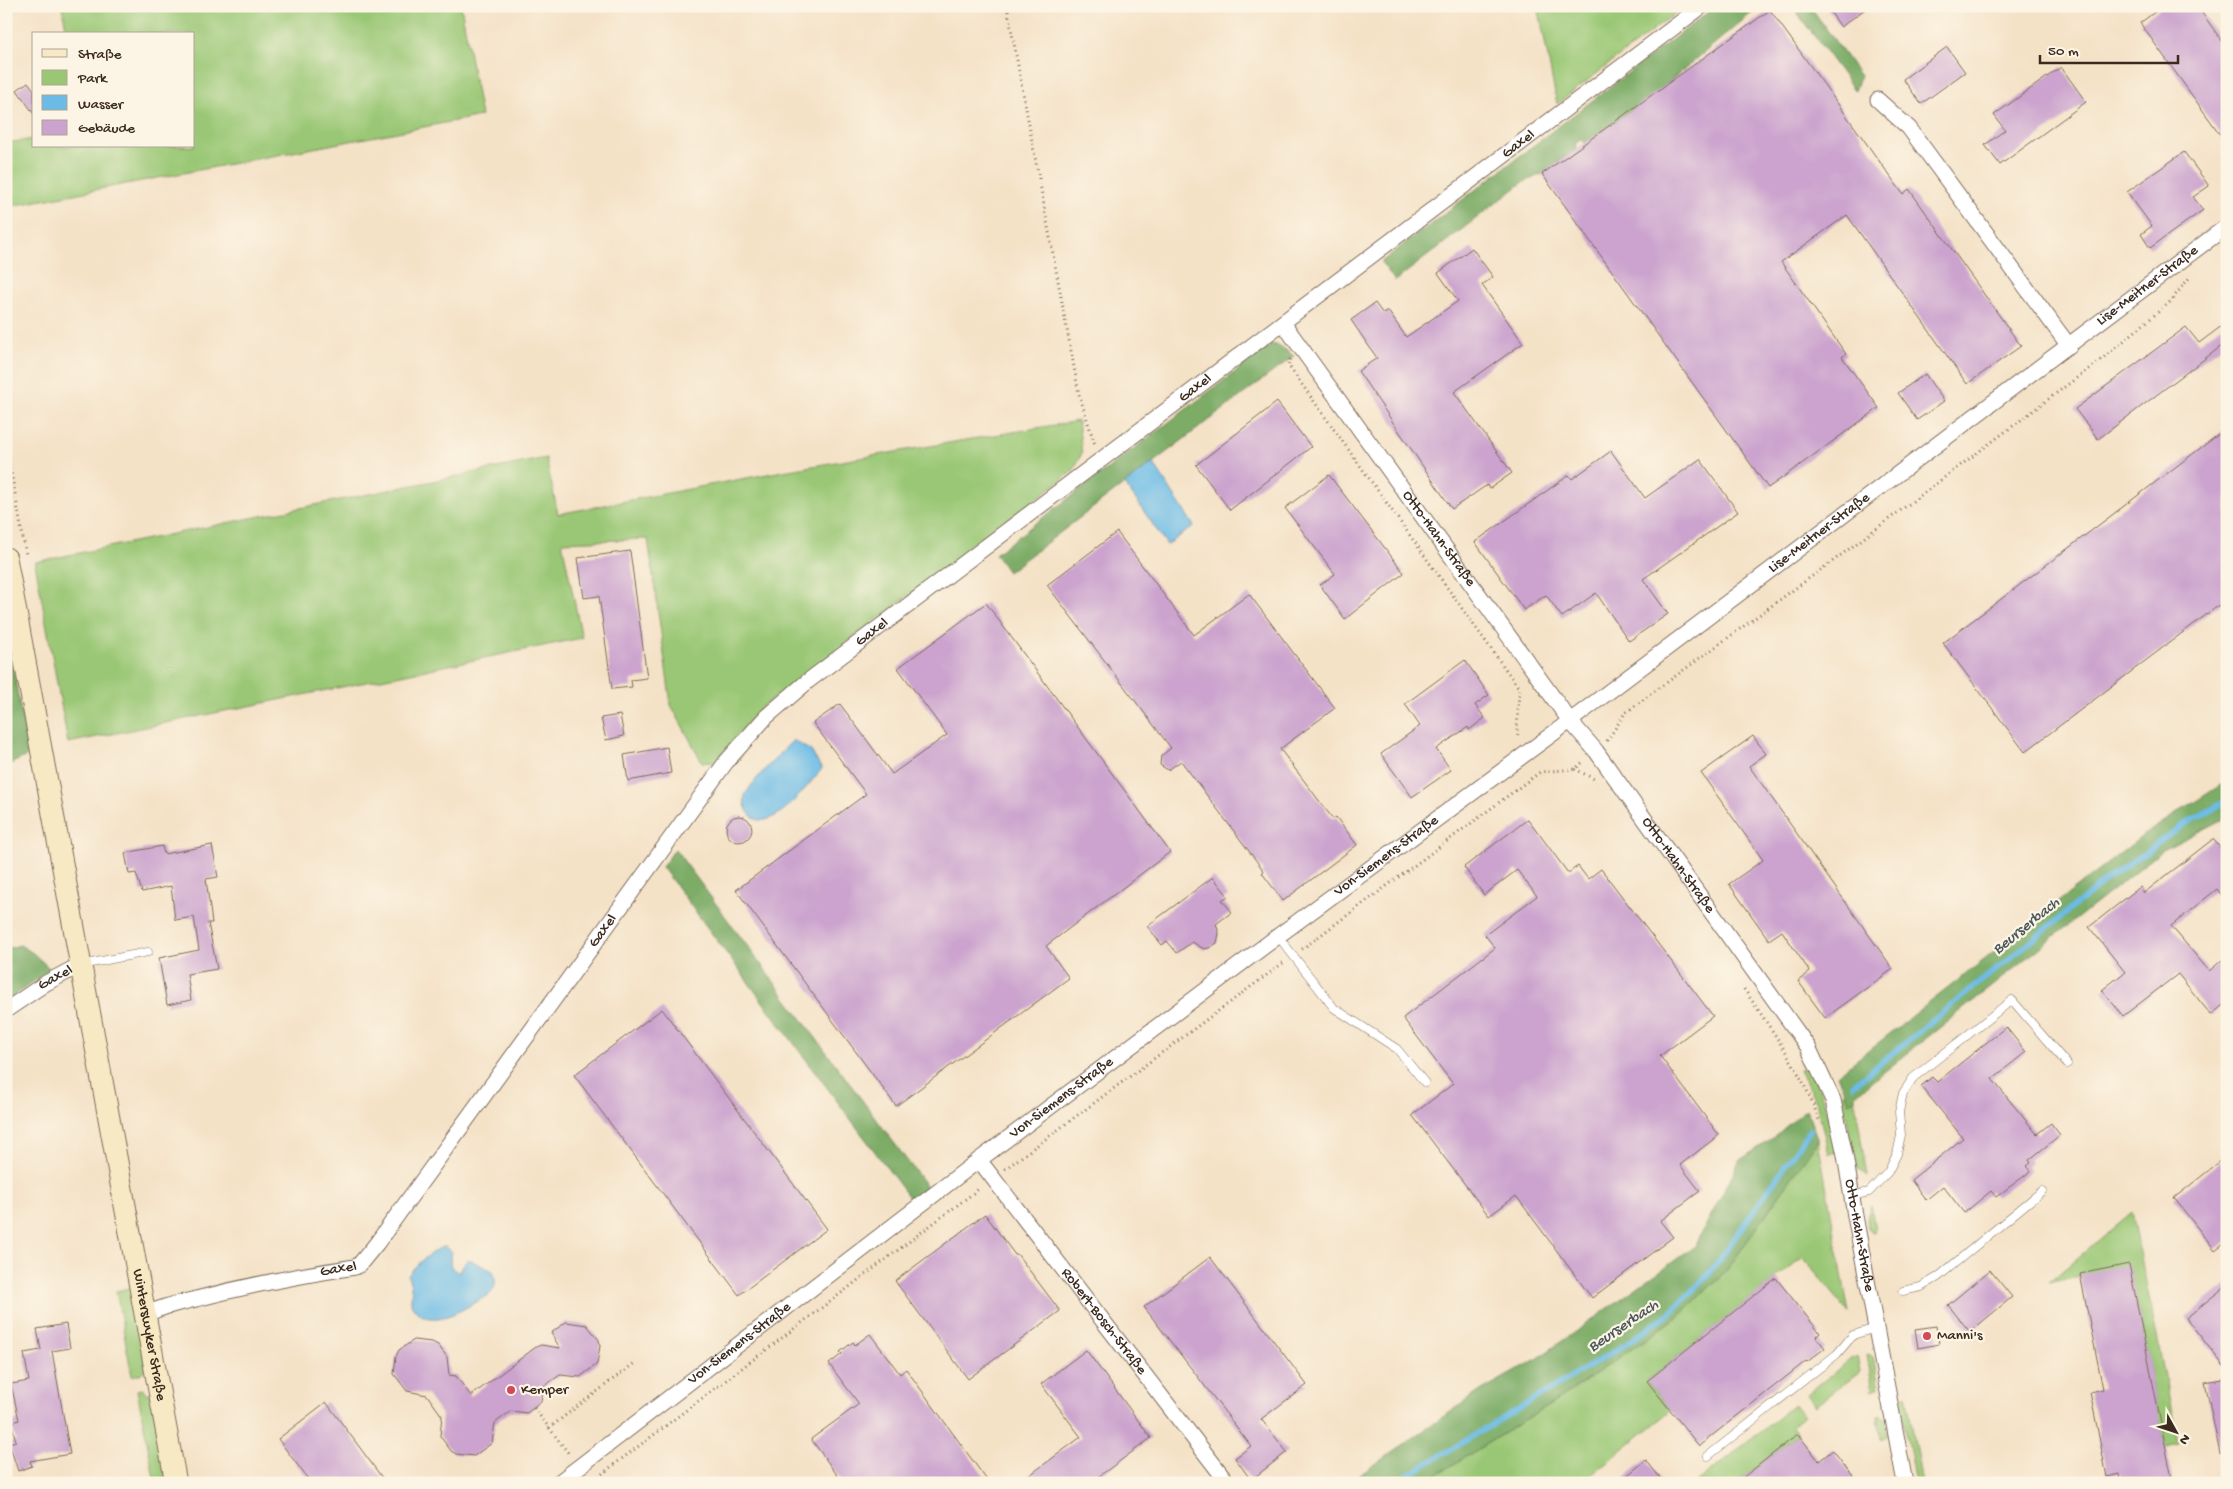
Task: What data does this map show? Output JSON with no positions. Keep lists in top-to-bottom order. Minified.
{"streets":{"street":["Gaxel","Lise-Meitner-Straße","Otto-Hahn-Straße","Von-Siemens-Straße","Robert-Bosch-Straße","Winterswyker Straße"]},"crossings":[["Gaxel","Otto-Hahn-Straße"],["Gaxel","Winterswyker Straße"],["Lise-Meitner-Straße","Otto-Hahn-Straße"],["Lise-Meitner-Straße","Von-Siemens-Straße"],["Otto-Hahn-Straße","Von-Siemens-Straße"],["Von-Siemens-Straße","Robert-Bosch-Straße"]],"water":["Beurserbach"],"places":["Manni's","Kemper"],"legend":["Straße","Park","Wasser","Gebäude"],"scale_bar":"50 m","north":"bottom right"}
